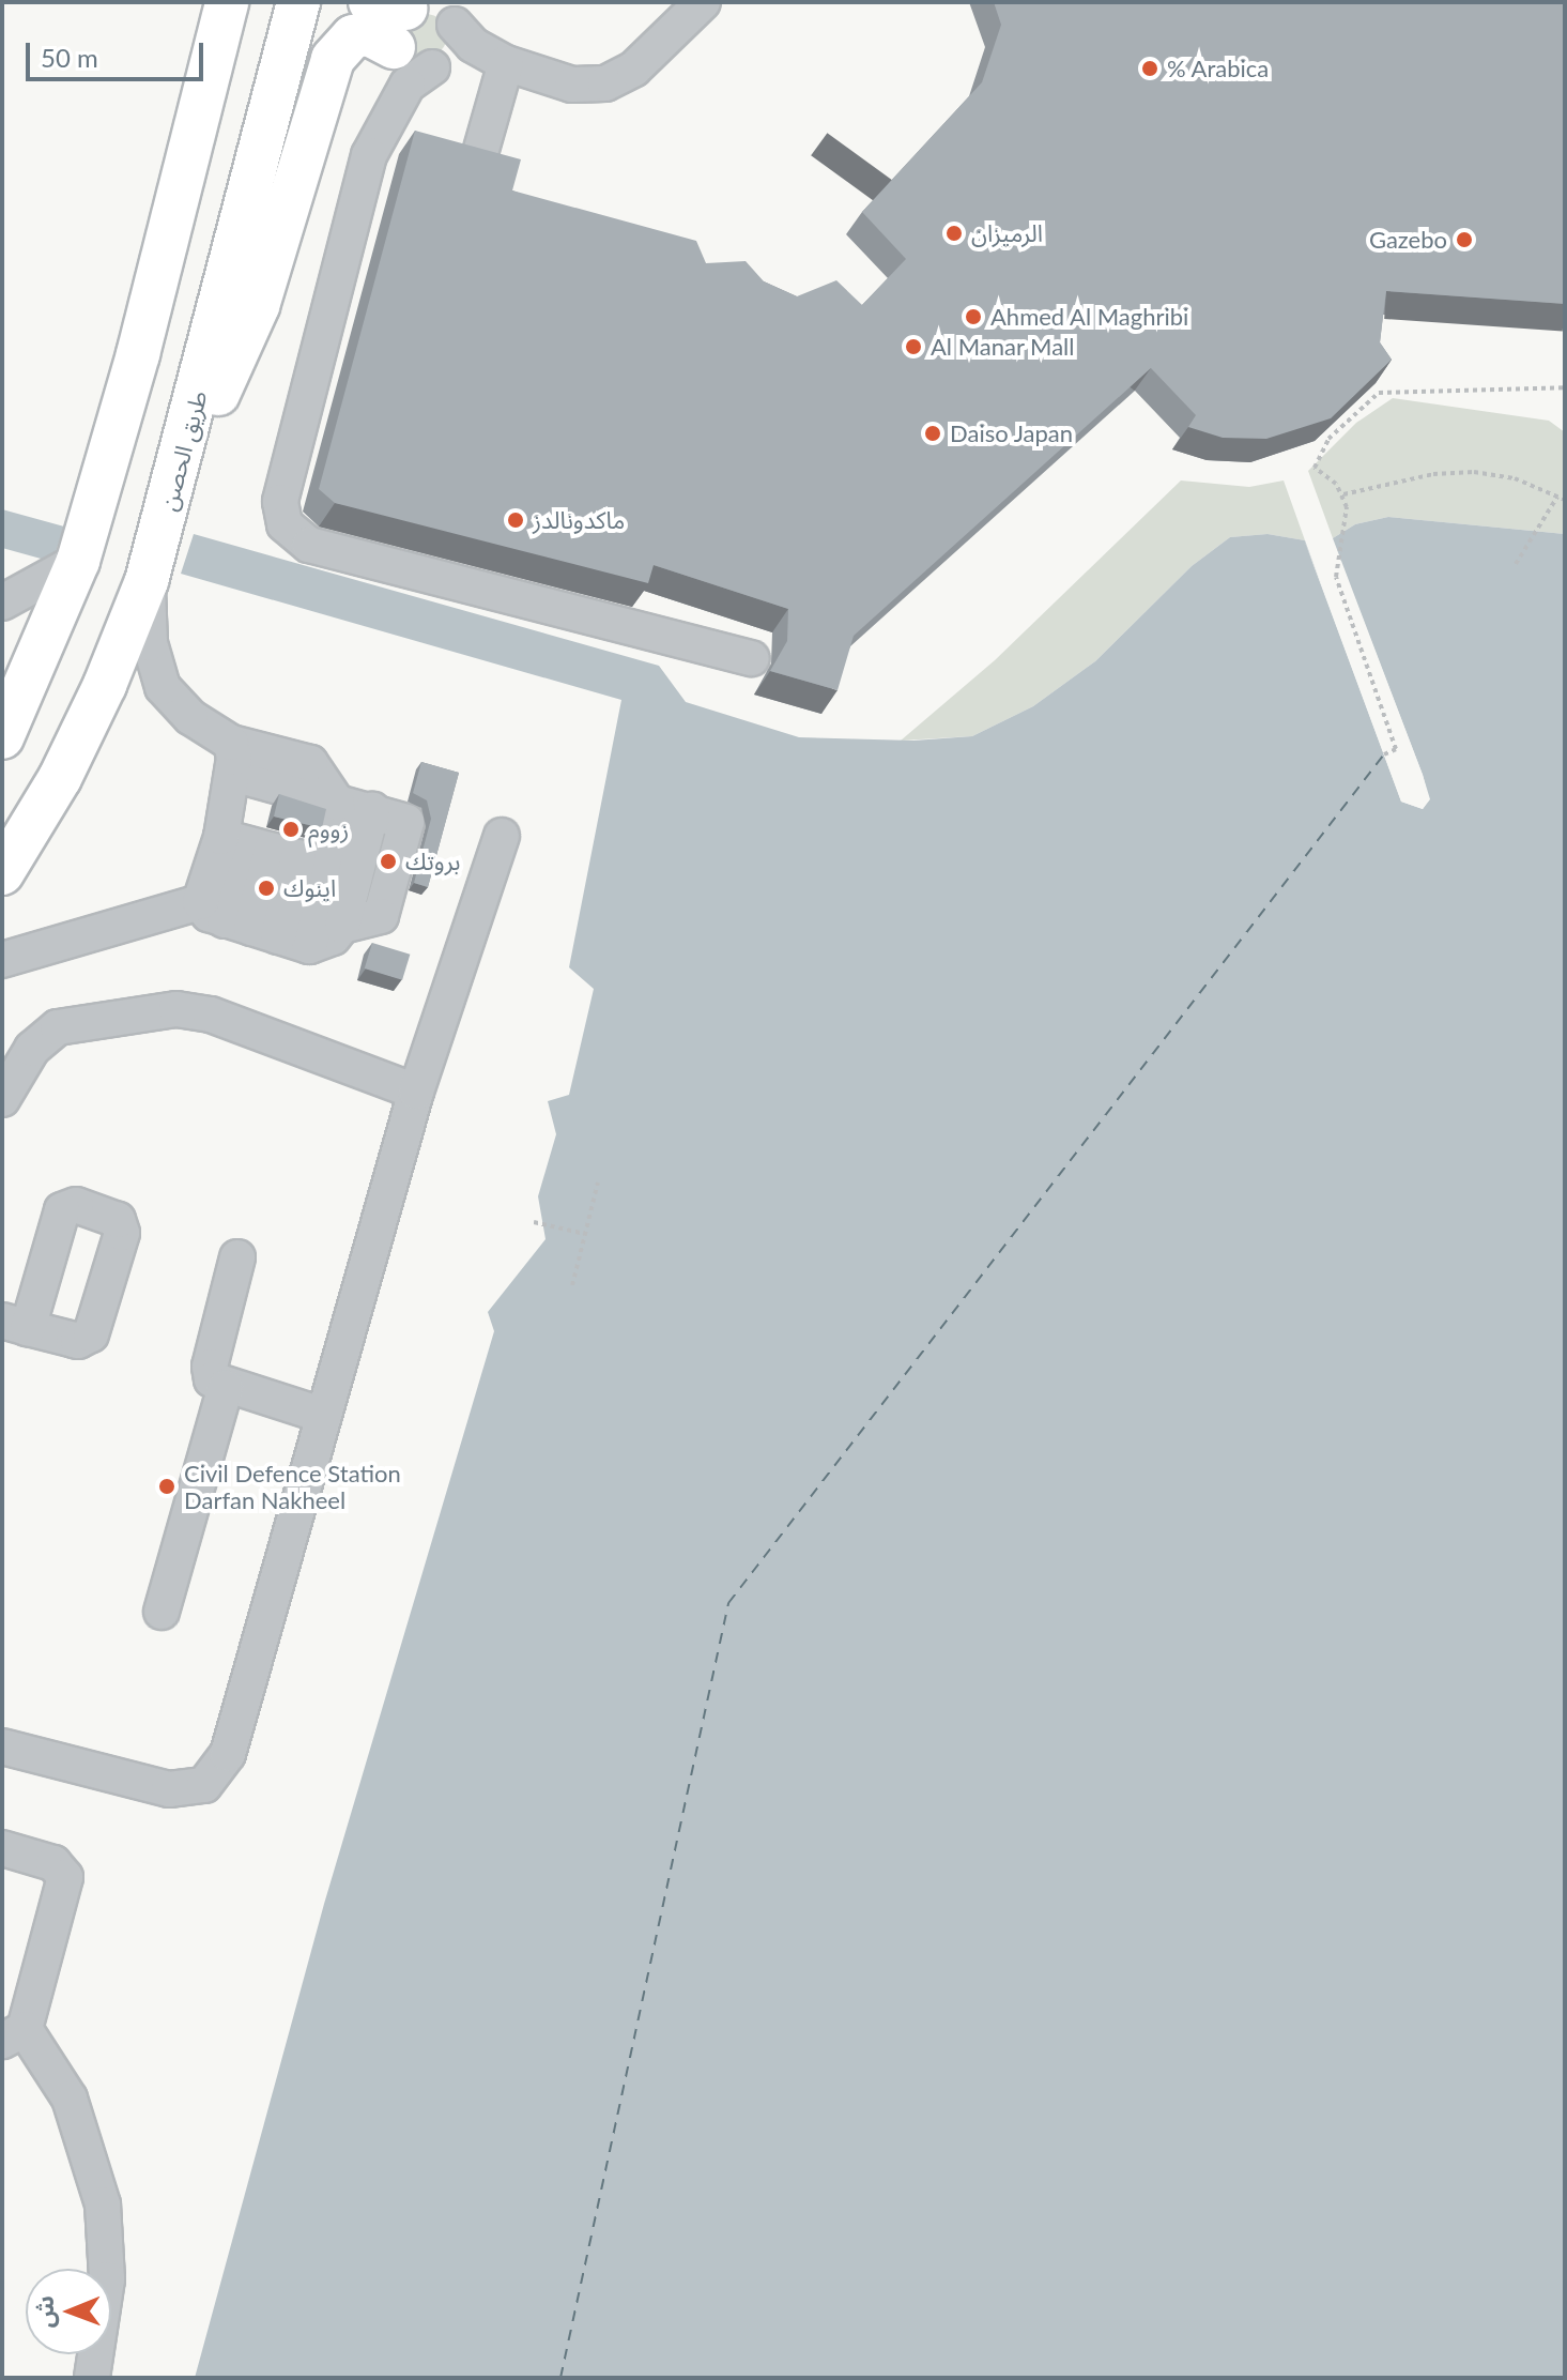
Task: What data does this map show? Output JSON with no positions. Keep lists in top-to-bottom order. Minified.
{"streets":{"main road":["طريق الحصن"]},"places":["% Arabica","الرميزان","Gazebo","Ahmed Al Maghribi","Al Manar Mall","Daiso Japan","ماكدونالدز","زووم","بروتك","اينوك","Civil Defence Station Darfan Nakheel"],"scale_bar":"50 m","north":"left"}
